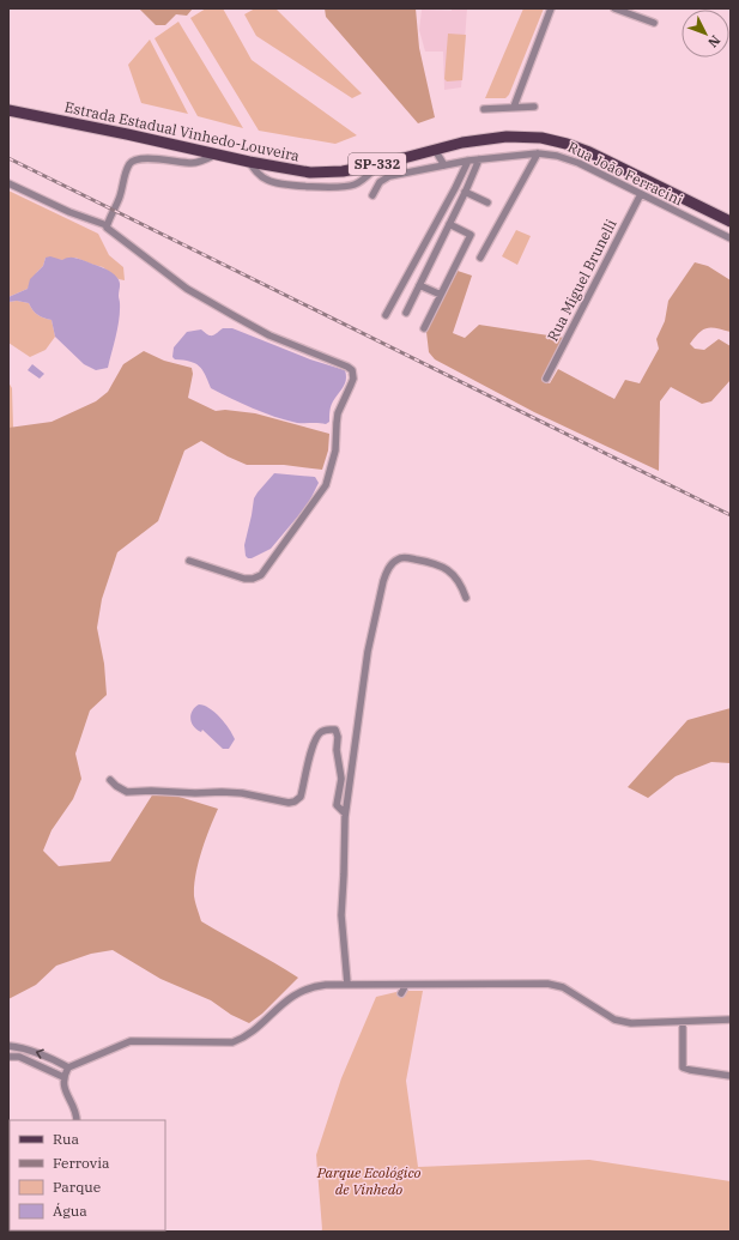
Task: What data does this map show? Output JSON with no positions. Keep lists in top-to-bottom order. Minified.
{"streets":{"main road":["Estrada Estadual Vinhedo-Louveira","SP-332"],"street":["Rua João Ferracini","Rua Miguel Brunelli"]},"crossings":[["Rua João Ferracini","Rua Miguel Brunelli"]],"parks":["Parque Ecológico de Vinhedo"],"legend":["Rua","Ferrovia","Parque","Água"],"north":"bottom right"}
